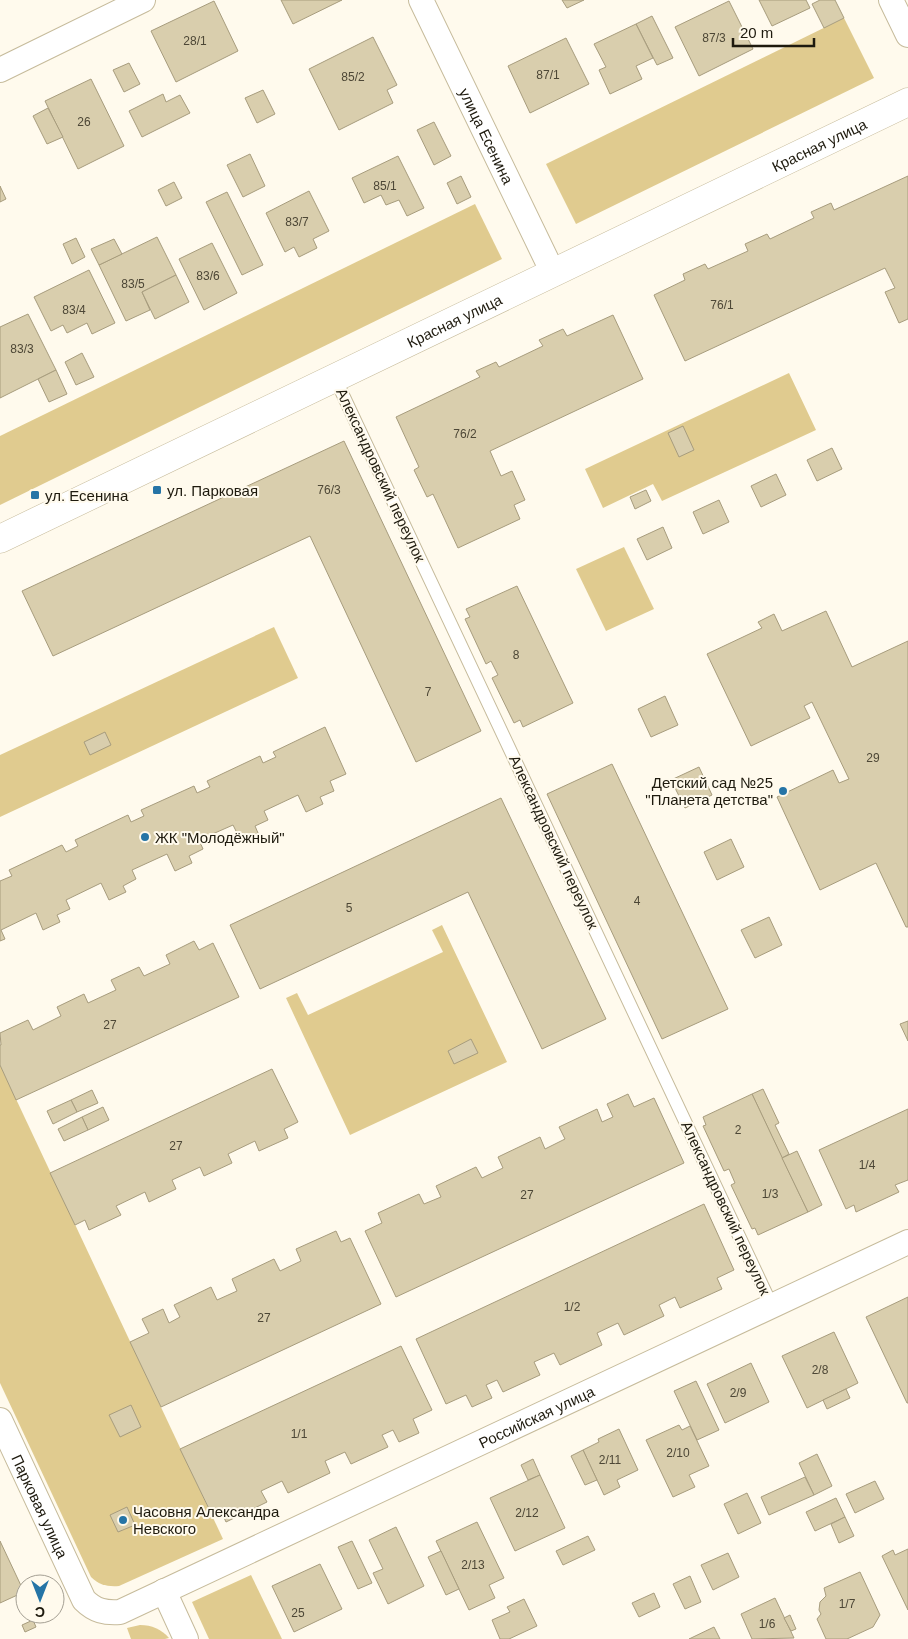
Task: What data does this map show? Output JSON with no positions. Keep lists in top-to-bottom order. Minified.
{"streets":{"street":["улица Есенина","Красная улица","Российская улица","Парковая улица"],"lane":["Александровский переулок"]},"crossings":[["улица Есенина","Красная улица"],["Красная улица","Александровский переулок"],["Александровский переулок","Российская улица"],["Российская улица","Парковая улица"]],"places":{"transit":["ул. Парковая","ул. Есенина"],"other":["Детский сад №25 \"Планета детства\"","ЖК \"Молодёжный\"","Часовня Александра Невского"]},"house_numbers":["87/3","28/1","87/1","85/2","26","85/1","83/7","83/6","83/5","76/1","83/4","83/3","76/2","76/3","8","7","29","4","5","27","2","27","1/4","1/3","27","1/2","27","2/8","2/9","1/1","2/10","2/11","2/12","2/13","1/7","25","1/6"],"scale_bar":"20 m","north":"bottom"}
